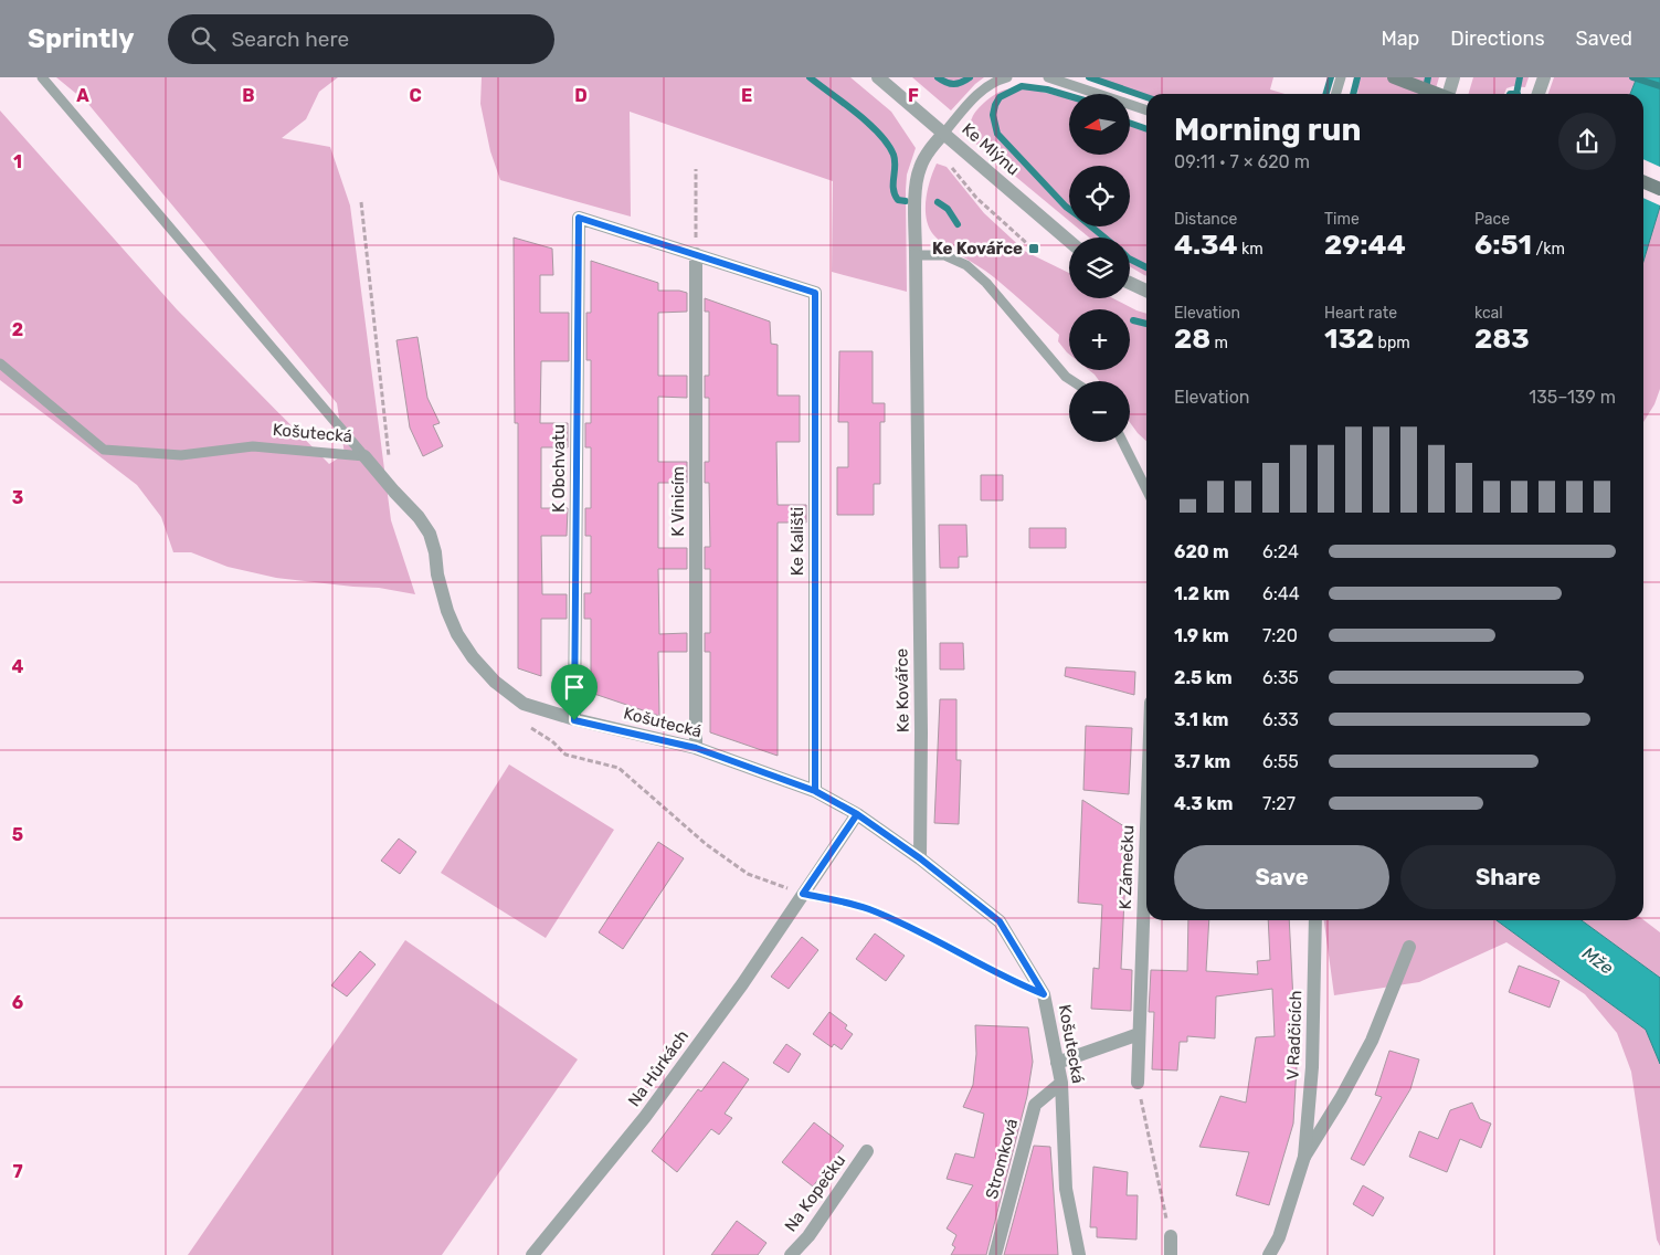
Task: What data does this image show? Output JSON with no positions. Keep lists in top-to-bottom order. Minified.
{"streets":{"street":["Ke Mlýnu","Košutecká","K Obchvatu","K Vinicím","Ke Kališti","Ke Kovářce","K Zámečku","V Radčicích","Na Hůrkách","Stromková","Na Kopečku"]},"crossings":[["Ke Mlýnu","Ke Kovářce"],["Košutecká","K Obchvatu"],["Košutecká","K Vinicím"],["Košutecká","Ke Kališti"],["Košutecká","Ke Kovářce"],["Košutecká","Na Hůrkách"],["Košutecká","Stromková"],["K Obchvatu","K Vinicím"],["K Obchvatu","Ke Kališti"],["K Vinicím","Ke Kališti"]],"water":["Mže"],"places":{"transit":["Ke Kovářce"]},"north":"left","page":{"header":"Sprintly","search":"Search here","nav":["Map","Directions","Saved"],"map_buttons":["+","−"],"heading":["Morning run","09:11 · 7 × 620 m"],"stats":[["Distance","4.34 km"],["Time","29:44"],["Pace","6:51 /km"],["Elevation","28 m"],["Heart rate","132 bpm"],["kcal","283"]],"chart":["Elevation","135–139 m"],"list":[{"name":"620 m","note":"6:24"},{"name":"1.2 km","note":"6:44"},{"name":"1.9 km","note":"7:20"},{"name":"2.5 km","note":"6:35"},{"name":"3.1 km","note":"6:33"},{"name":"3.7 km","note":"6:55"},{"name":"4.3 km","note":"7:27"}],"buttons":["Save","Share"]},"grid":{"columns":["A","B","C","D","E","F"],"rows":["1","2","3","4","5","6","7"]}}
